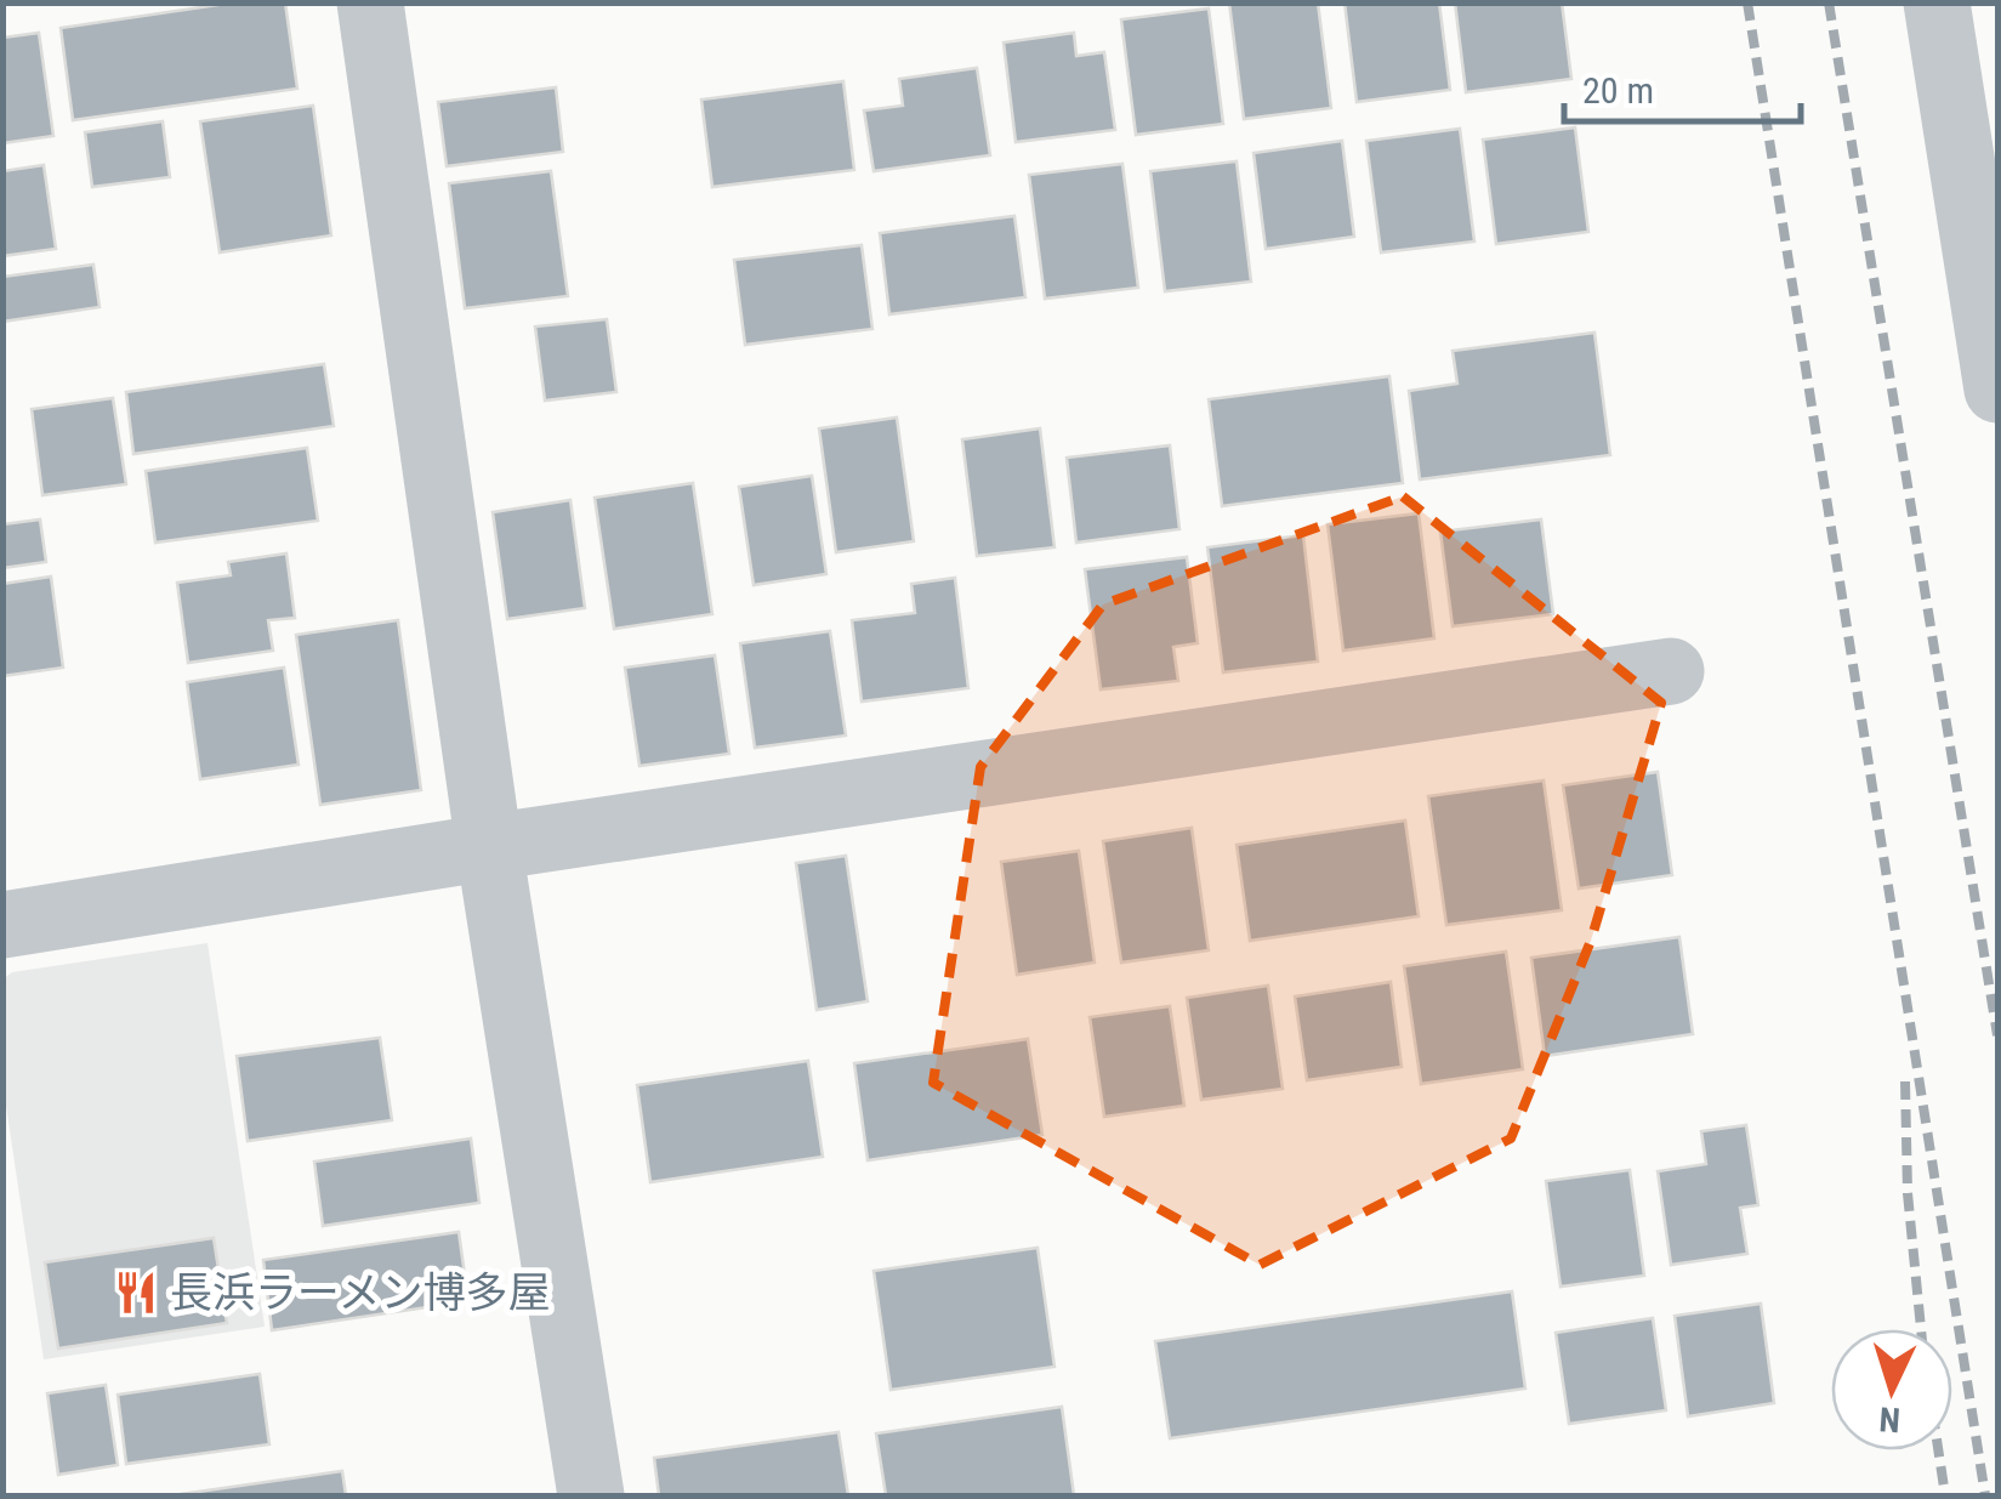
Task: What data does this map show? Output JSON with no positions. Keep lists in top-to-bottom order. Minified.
{"places":{"restaurant":["長浜ラーメン博多屋"]},"scale_bar":"20 m","north":"bottom"}
